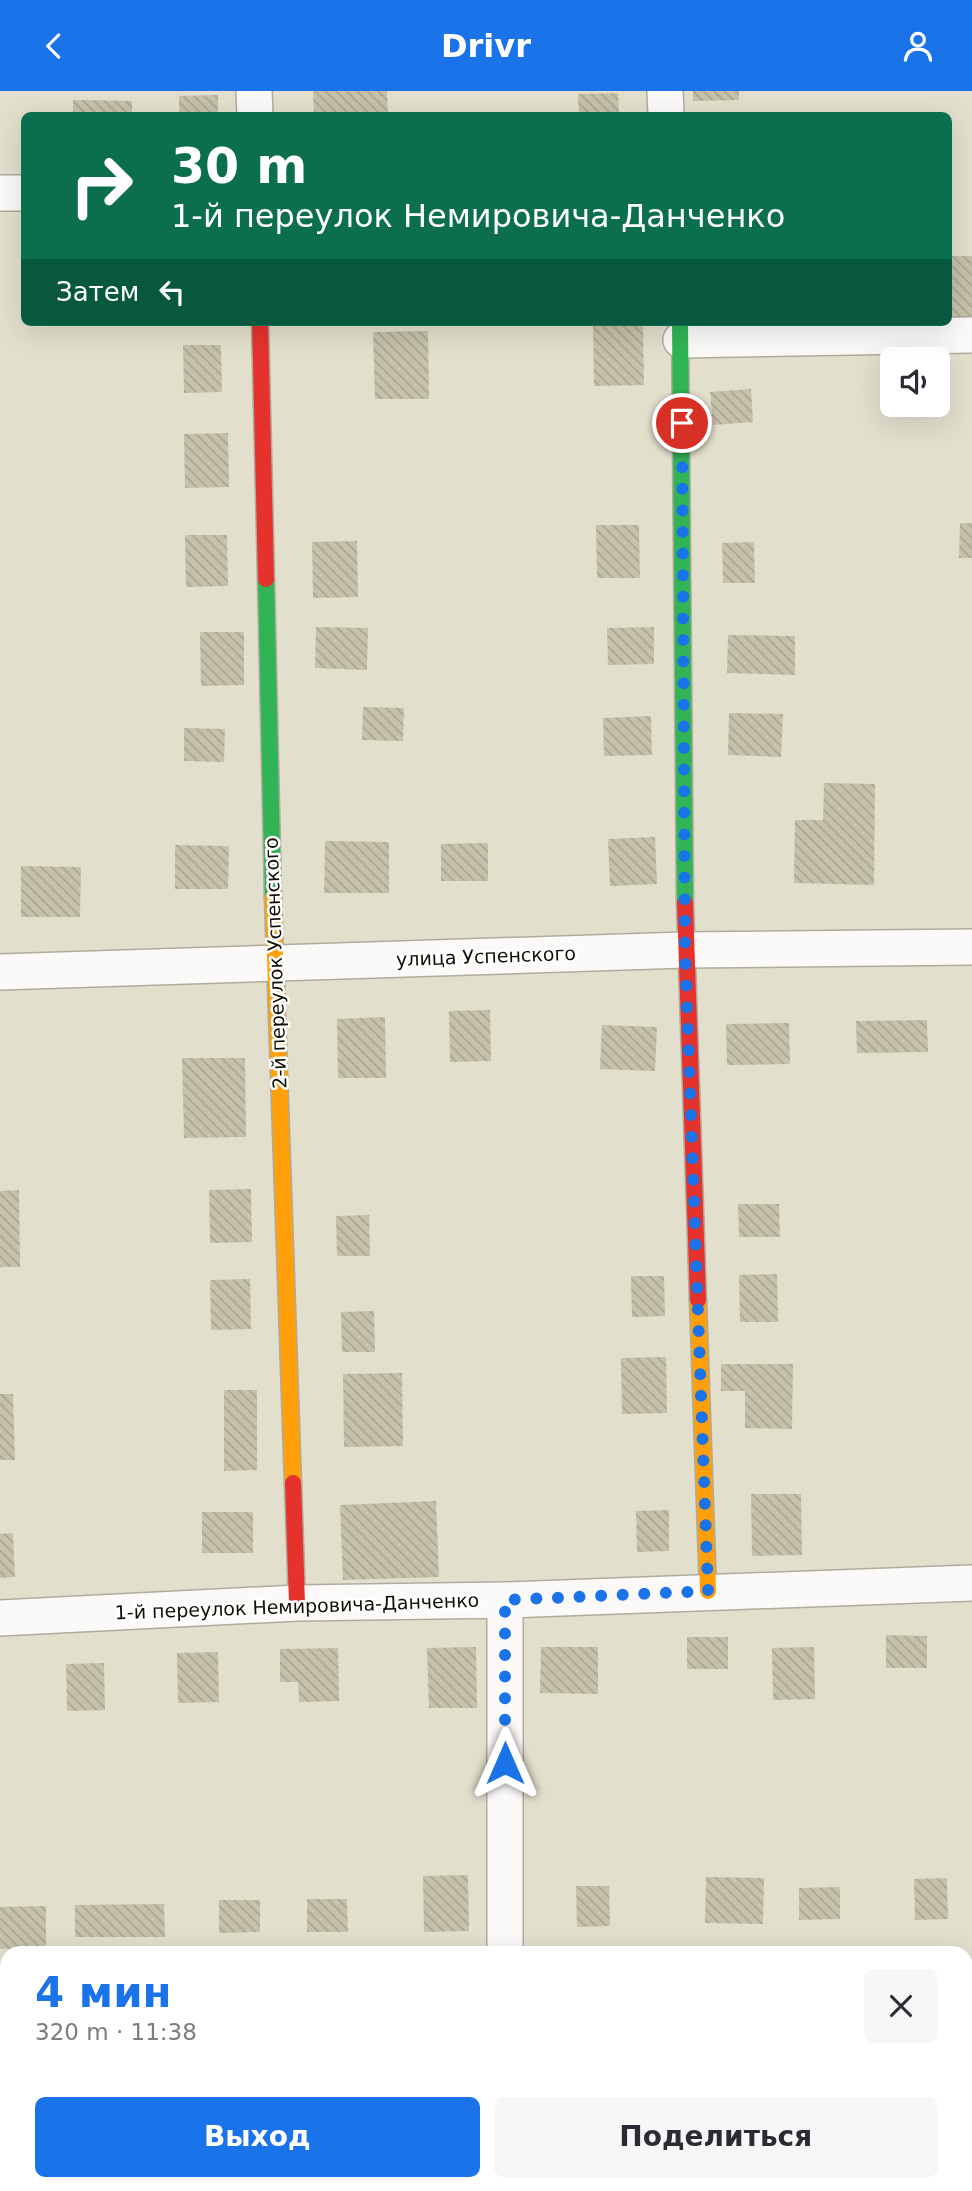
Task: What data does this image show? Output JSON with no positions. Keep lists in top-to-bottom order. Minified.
{"streets":{"street":["улица Успенского","2-й переулок Успенского","1-й переулок Немировича-Данченко"]},"crossings":[["улица Успенского","2-й переулок Успенского"],["2-й переулок Успенского","1-й переулок Немировича-Данченко"]],"page":{"header":"Drivr","turn":["30 m","1-й переулок Немировича-Данченко"],"then":"Затем","heading":["4 мин","320 m · 11:38"],"buttons":["Выход","Поделиться"]}}
